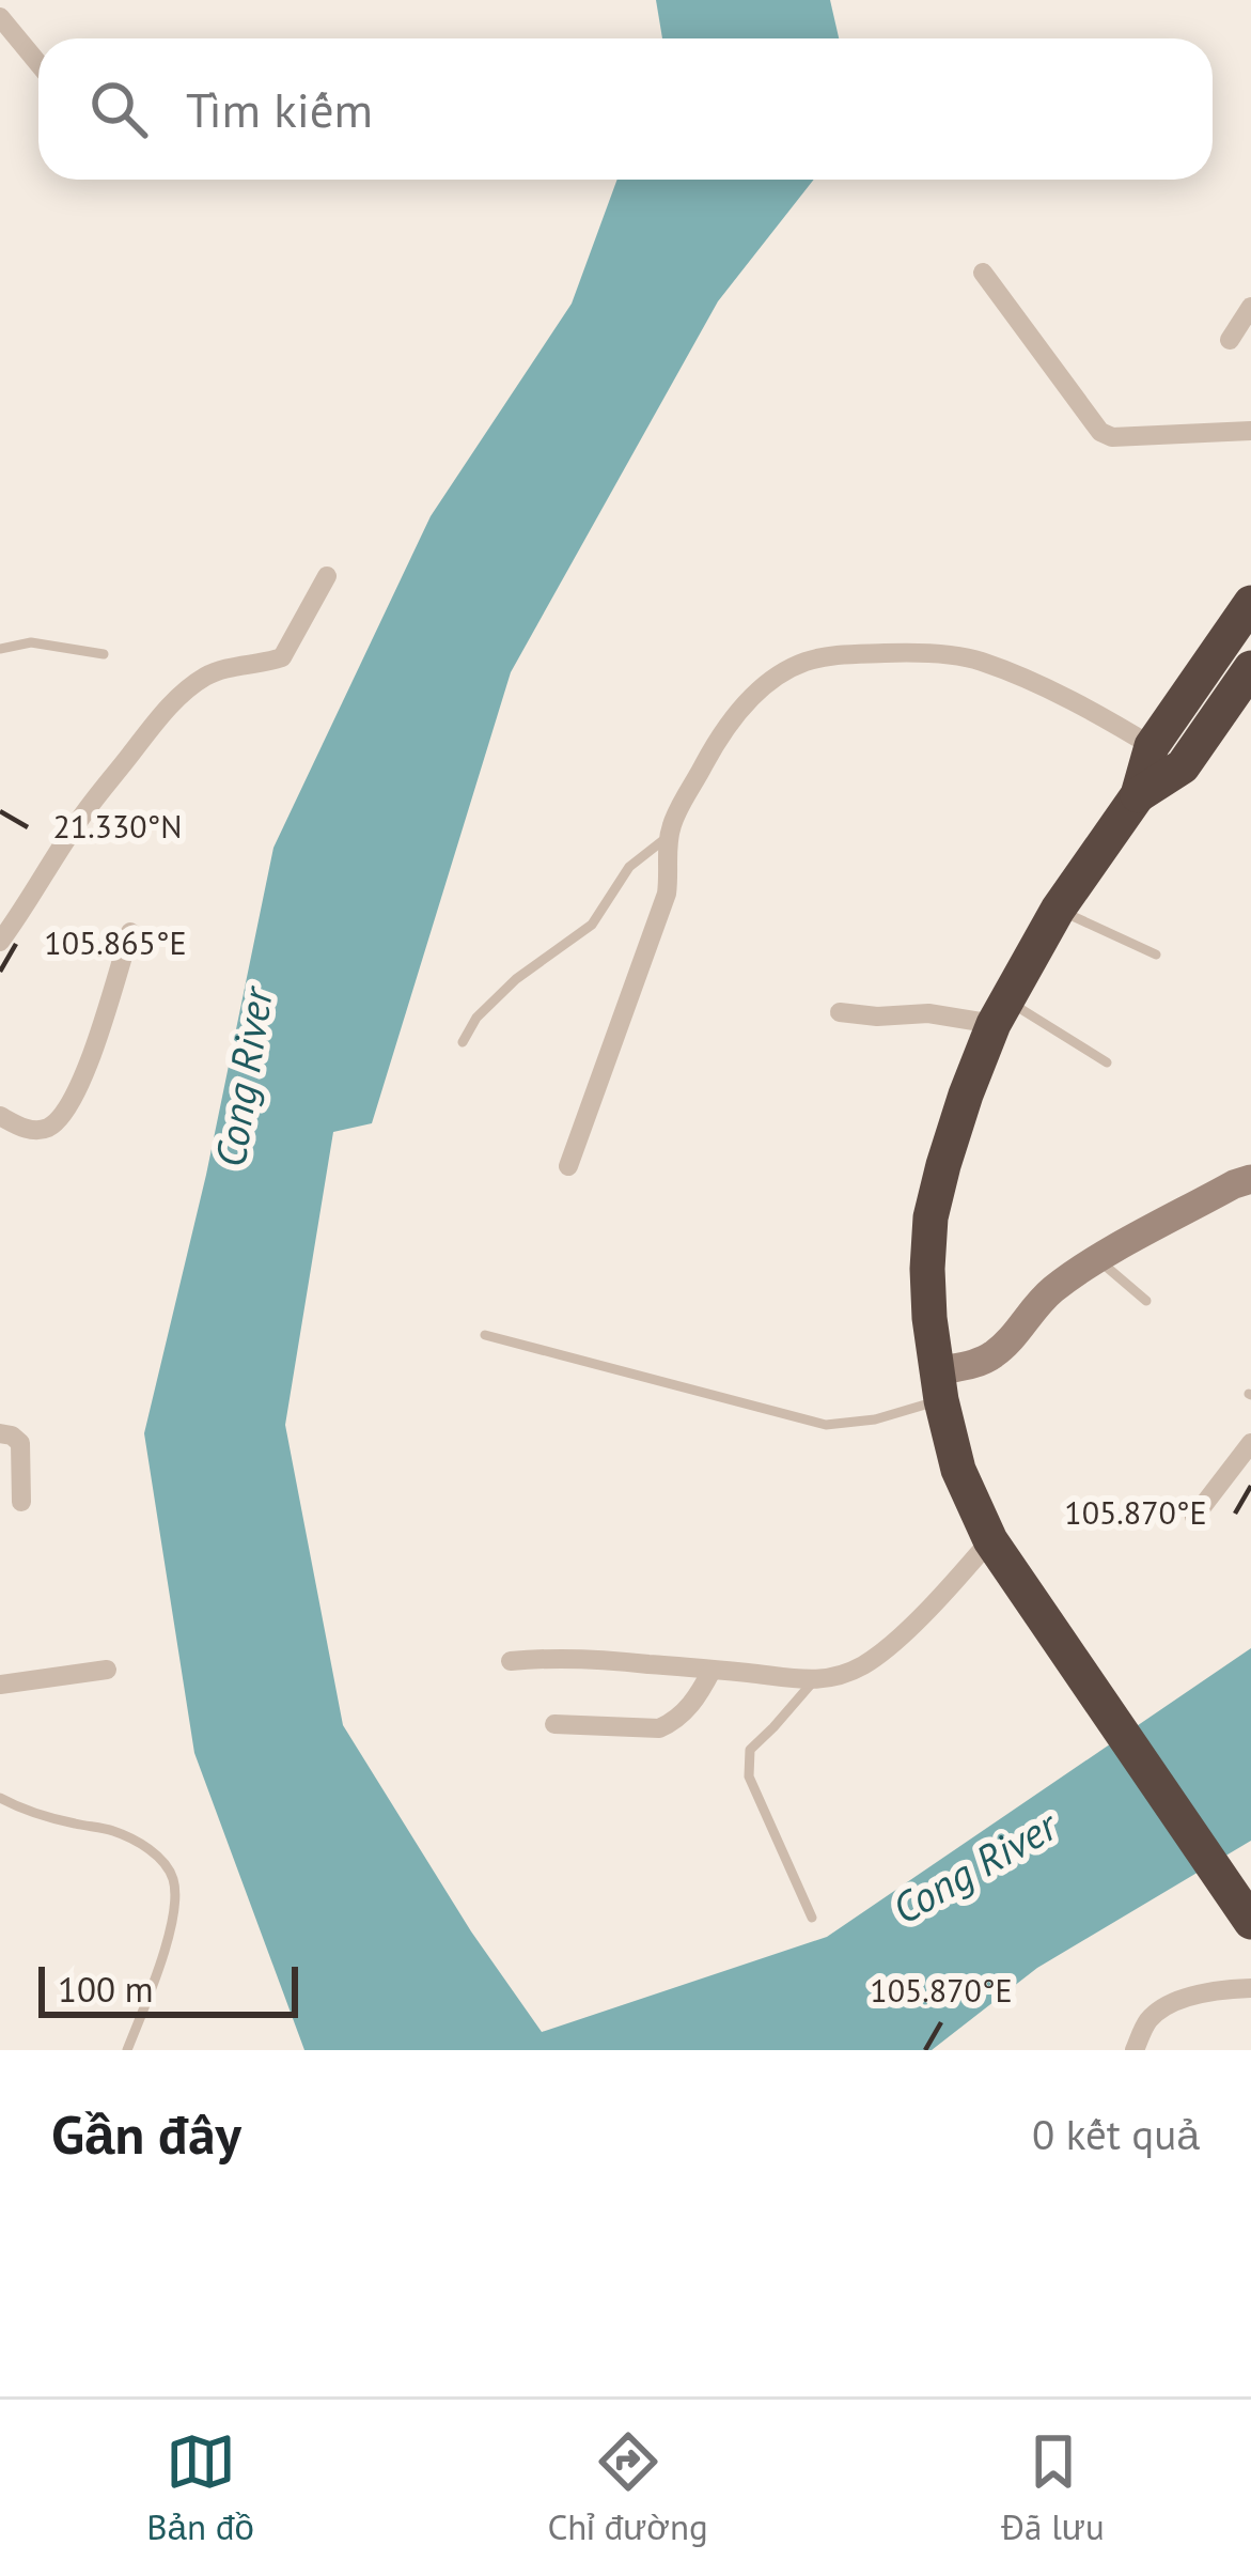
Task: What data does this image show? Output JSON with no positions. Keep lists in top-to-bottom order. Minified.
{"water":["Cong River"],"scale_bar":"100 m","page":{"search":"Tìm kiếm","scale":"100 m","heading":["Gần đây","0 kết quả"],"nav":["Bản đồ","Chỉ đường","Đã lưu"]},"coordinates":["21.330°N","105.865°E","105.870°E"]}
